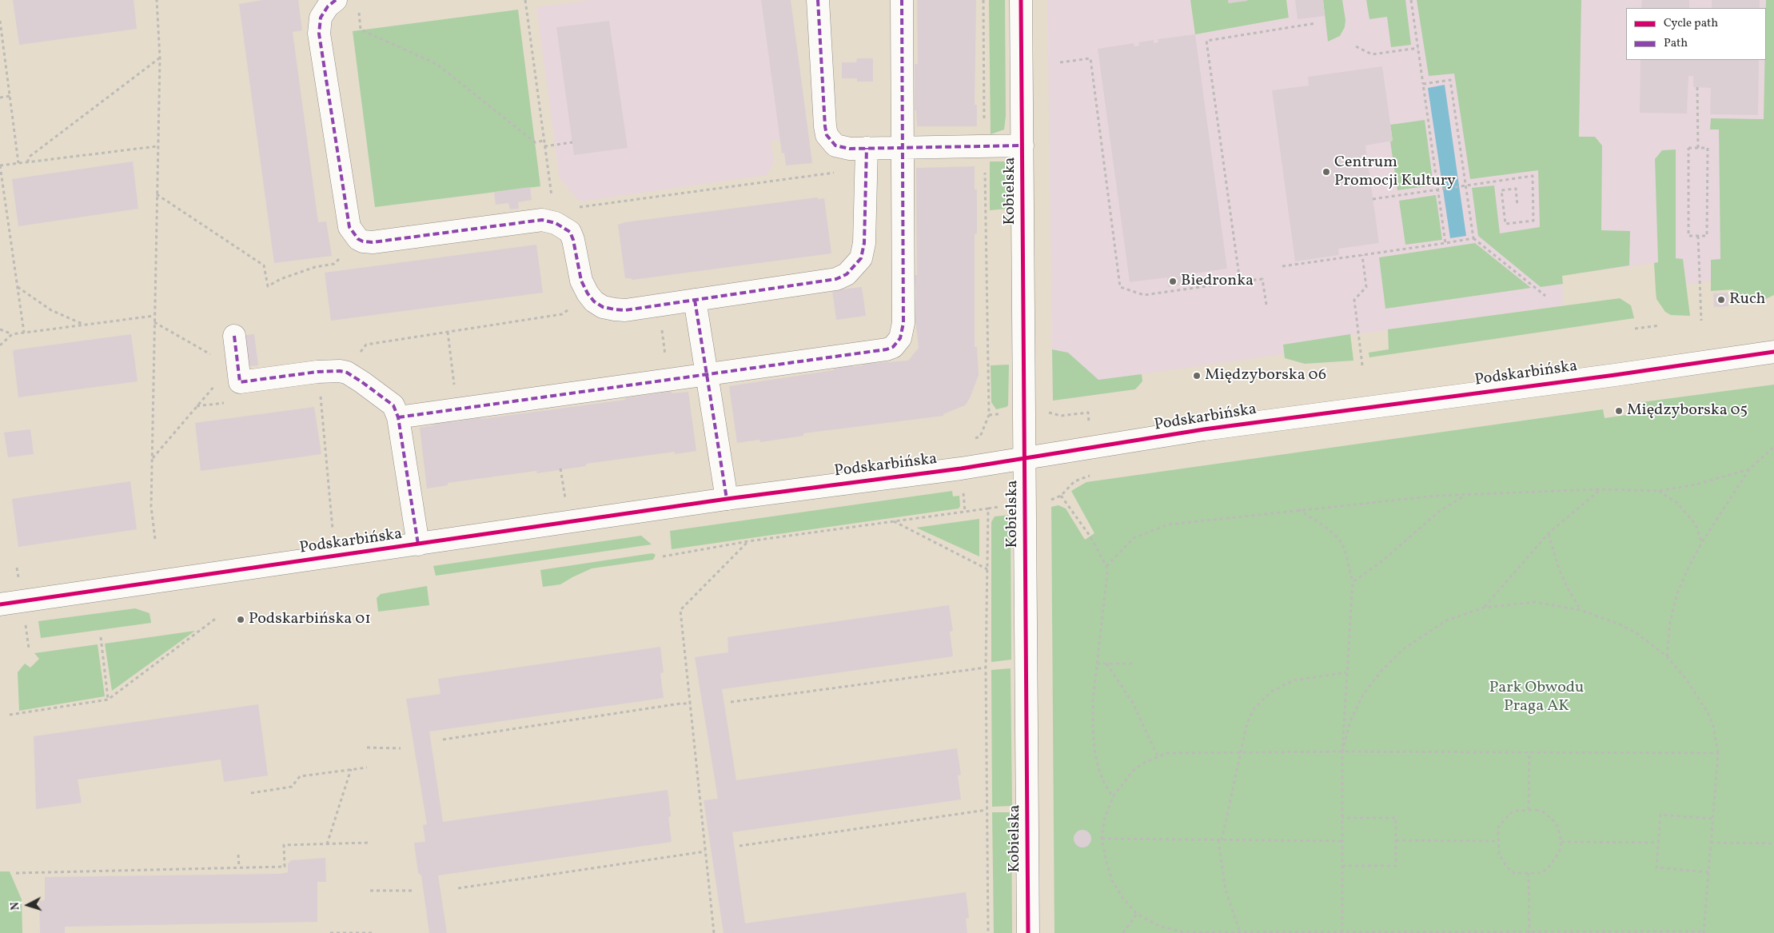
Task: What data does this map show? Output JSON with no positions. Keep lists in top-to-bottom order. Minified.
{"streets":{"street":["Kobielska","Podskarbińska"]},"crossings":[["Kobielska","Podskarbińska"]],"parks":["Park Obwodu Praga AK"],"places":["Centrum Promocji Kultury","Biedronka","Ruch","Międzyborska 06","Międzyborska 05","Podskarbińska 01"],"legend":["Cycle path","Path"],"north":"left"}
